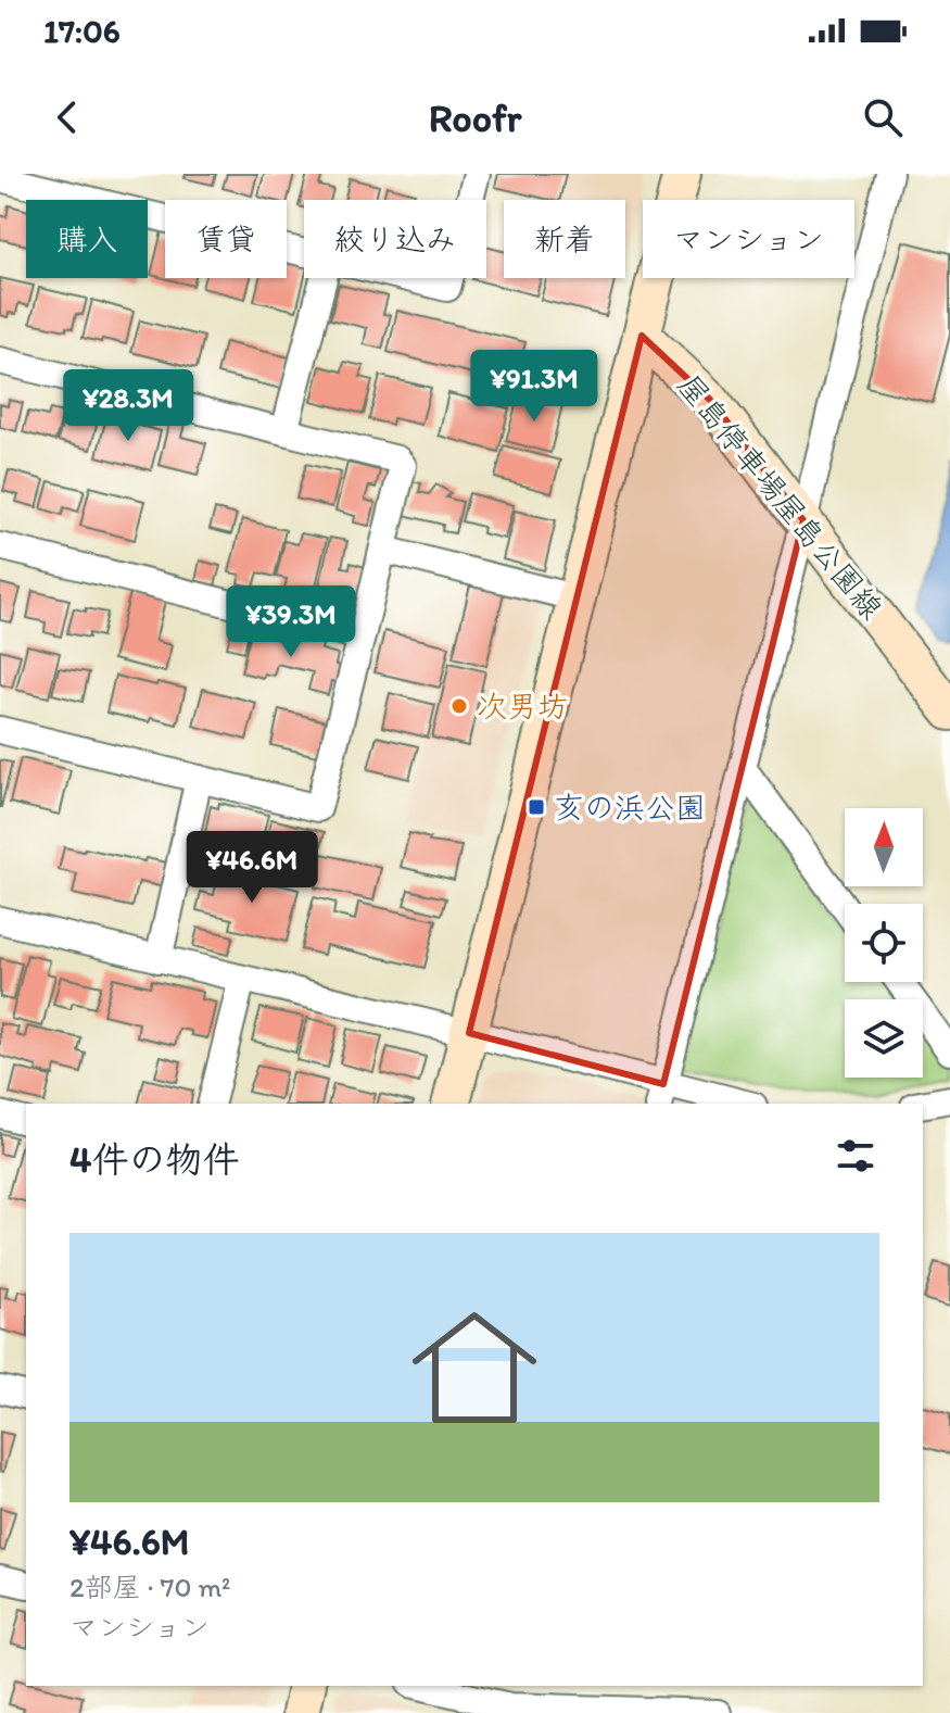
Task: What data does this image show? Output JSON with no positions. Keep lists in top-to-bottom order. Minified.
{"streets":{"street":["屋島停車場屋島公園線"]},"places":{"other":["次男坊"],"transit":["亥の浜公園"]},"north":"top","page":{"status":"17:06","header":"Roofr","chip":["購入","賃貸","絞り込み","新着","マンション"],"price":["¥91.3M","¥28.3M","¥39.3M","¥46.6M"],"heading":"4件の物件","list":[{"name":"¥46.6M","note":"2部屋 · 70 m² · マンション"}]}}
